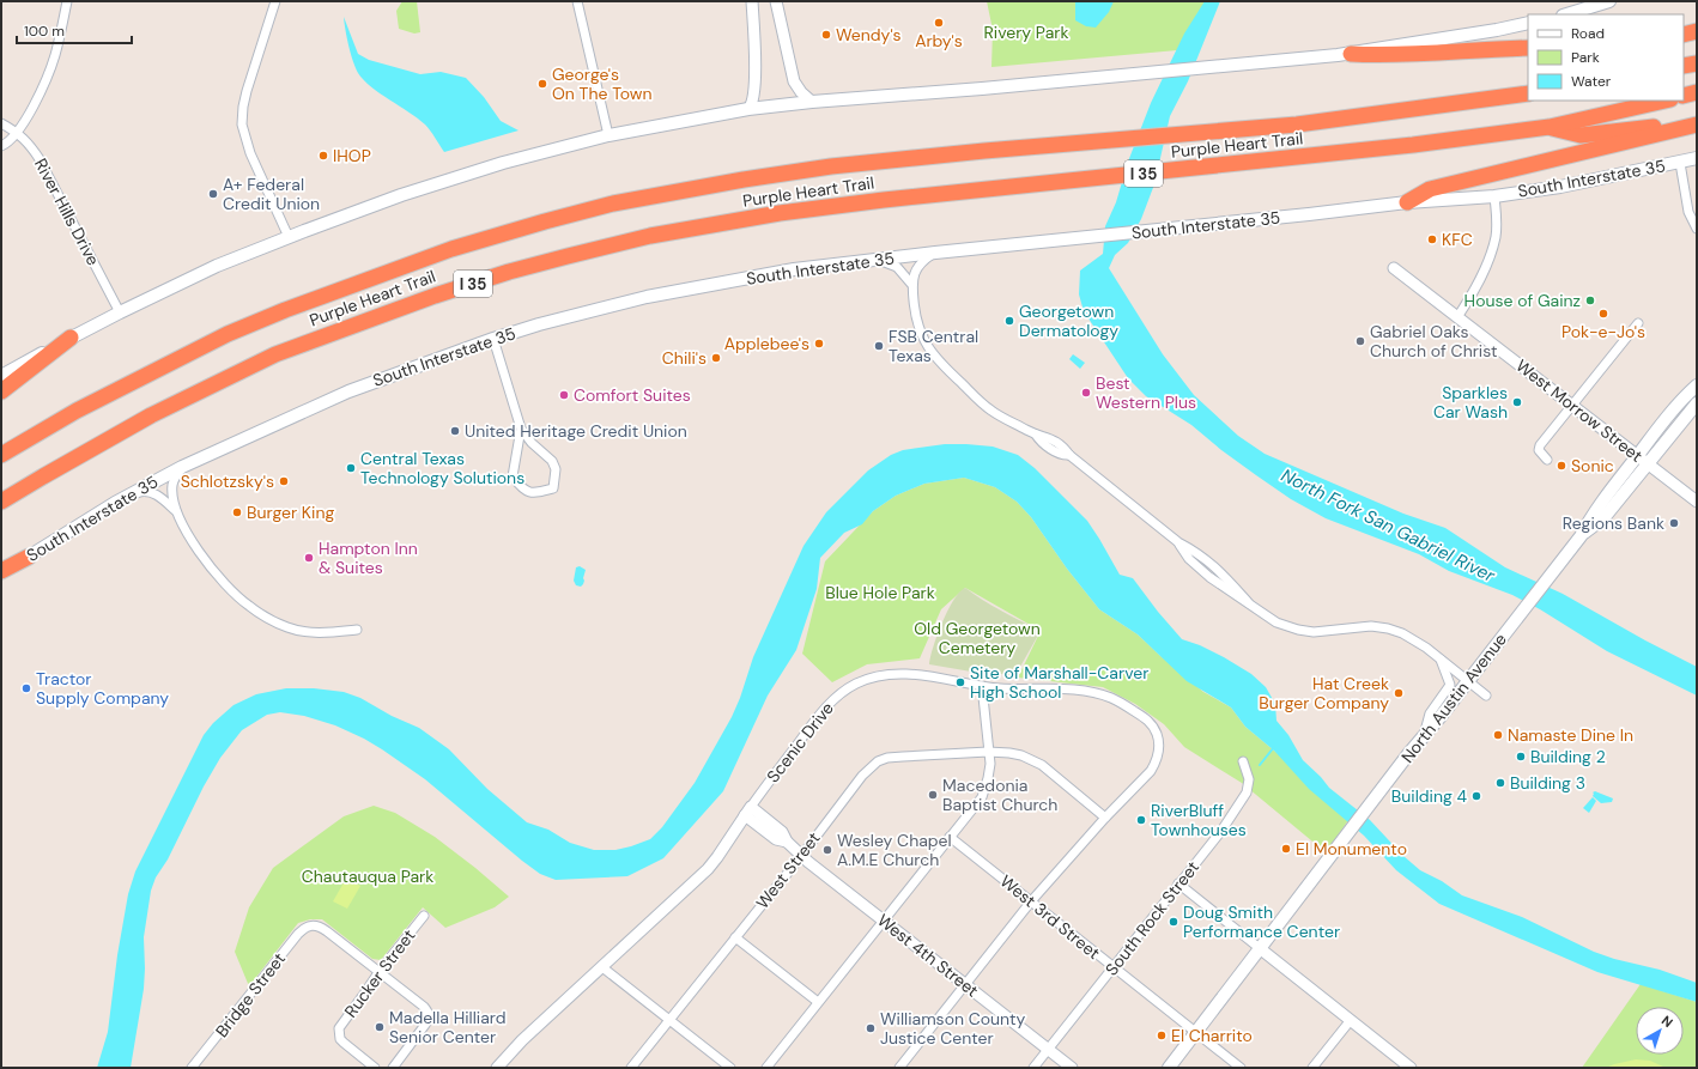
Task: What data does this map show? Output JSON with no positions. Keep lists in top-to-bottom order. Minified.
{"streets":{"highway":["Purple Heart Trail","I 35"],"main road":["South Interstate 35","North Austin Avenue"],"street":["River Hills Drive","West Morrow Street","Scenic Drive","West Street","West 3rd Street","South Rock Street","West 4th Street","Rucker Street","Bridge Street"]},"crossings":[["West Morrow Street","North Austin Avenue"],["North Austin Avenue","West 3rd Street"],["Scenic Drive","West Street"],["Scenic Drive","West 3rd Street"],["Scenic Drive","West 4th Street"],["West Street","West 4th Street"],["West 3rd Street","South Rock Street"],["South Rock Street","West 4th Street"],["Rucker Street","Bridge Street"]],"water":["North Fork San Gabriel River"],"parks":["Rivery Park","Blue Hole Park","Old Georgetown Cemetery","Chautauqua Park"],"places":["Arby's","Wendy's","George's On The Town","IHOP","A+ Federal Credit Union","KFC","House of Gainz","Pok-e-Jo's","Georgetown Dermatology","Gabriel Oaks Church of Christ","Applebee's","FSB Central Texas","Chili's","Best Western Plus","Comfort Suites","Sparkles Car Wash","United Heritage Credit Union","Sonic","Central Texas Technology Solutions","Schlotzsky's","Burger King","Regions Bank","Hampton Inn & Suites","Site of Marshall-Carver High School","Tractor Supply Company","Hat Creek Burger Company","Namaste Dine In","Building 2","Building 3","Macedonia Baptist Church","Building 4","RiverBluff Townhouses","El Monumento","Wesley Chapel A.M.E Church","Doug Smith Performance Center","Madella Hilliard Senior Center","Williamson County Justice Center","El Charrito"],"legend":["Road","Park","Water"],"scale_bar":"100 m","north":"top right"}
